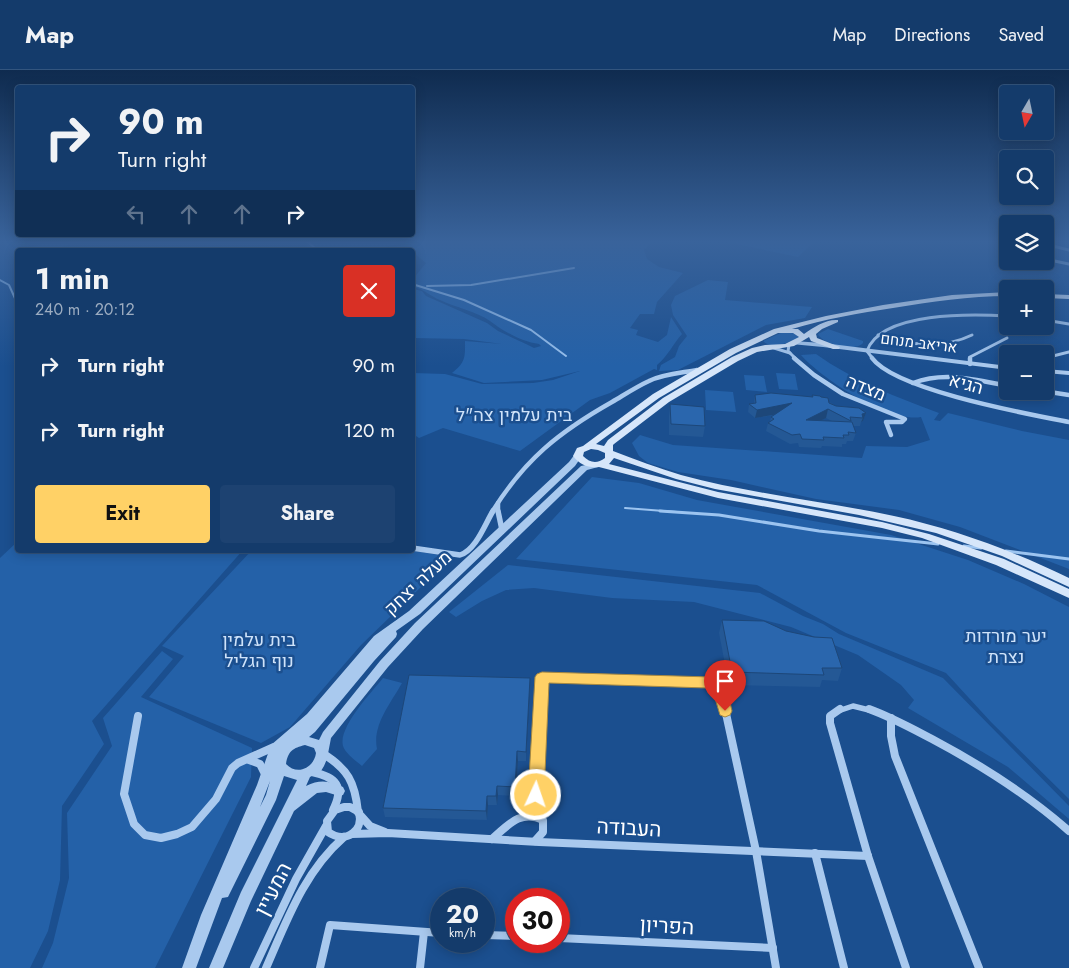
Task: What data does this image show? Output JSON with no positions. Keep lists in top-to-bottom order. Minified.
{"streets":{"main road":["מעלה יצחק"],"street":["אריאב מנחם","הגיא","מצדה","העבודה","המעיין","הפריון"]},"crossings":[["אריאב מנחם","הגיא"],["העבודה","המעיין"]],"parks":["בית עלמין צה\"ל","יער מורדות נצרת","בית עלמין נוף הגליל"],"north":"bottom","page":{"header":"Map","nav":["Map","Directions","Saved"],"map_buttons":["+","−"],"turn":["90 m","Turn right"],"heading":["1 min","240 m · 20:12"],"list":[{"name":"Turn right","value":"90 m"},{"name":"Turn right","value":"120 m"}],"buttons":["Exit","Share"],"speed":"20 km/h","limit":"30"}}
